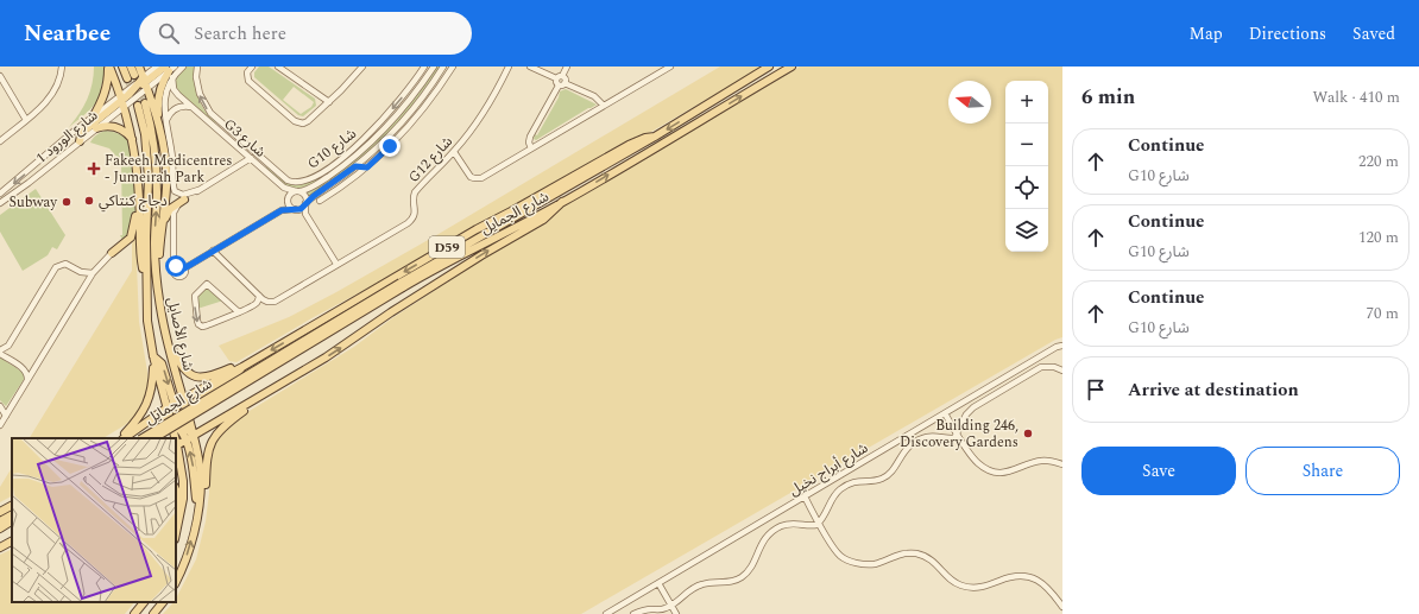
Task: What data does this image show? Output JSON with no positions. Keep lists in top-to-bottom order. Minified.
{"streets":{"main road":["شارع الجمايل","D59","شارع الأصايل"],"street":["شارع الورود 1","G3 شارع","G10 شارع","G12 شارع","شارع أبراج نخيل"]},"crossings":[["شارع الورود 1","شارع الأصايل"],["G3 شارع","G10 شارع"],["شارع الجمايل","D59"],["D59","شارع الأصايل"]],"places":{"health":["Fakeeh Medicentres - Jumeirah Park"],"other":["دجاج كنتاكي","Subway","Building 246, Discovery Gardens"]},"north":"left","page":{"header":"Nearbee","search":"Search here","nav":["Map","Directions","Saved"],"heading":["6 min","Walk · 410 m"],"map_buttons":["+","−"],"list":[["Continue","G10 شارع","220 m"],["Continue","G10 شارع","120 m"],["Continue","G10 شارع","70 m"],"Arrive at destination"],"buttons":["Save","Share"]}}
